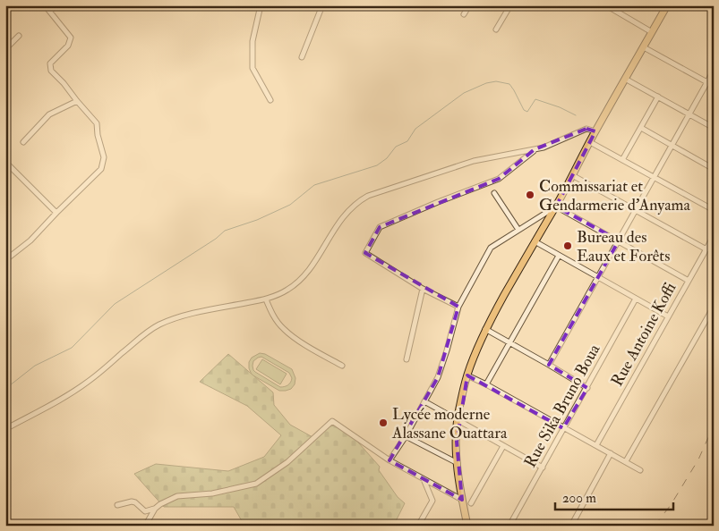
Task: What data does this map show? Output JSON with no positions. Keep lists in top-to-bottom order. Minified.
{"streets":{"street":["Rue Antoine Koffi","Rue Sika Bruno Boua"]},"places":["Commissariat et Gendarmerie d'Anyama","Bureau des Eaux et Forêts","Lycée moderne Alassane Ouattara"],"scale_bar":"200 m"}
